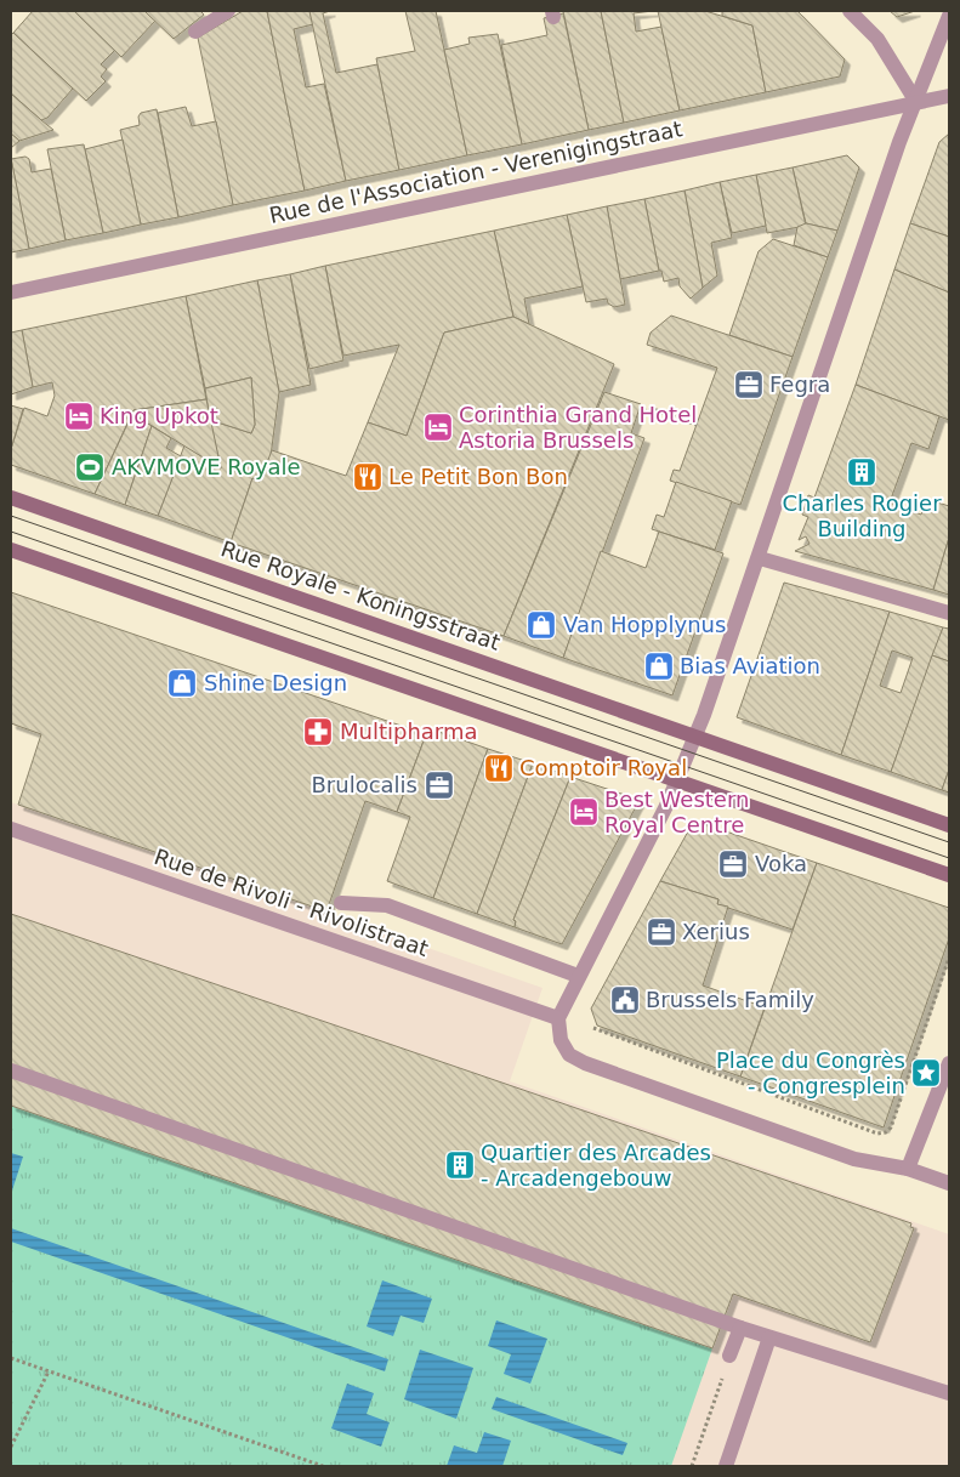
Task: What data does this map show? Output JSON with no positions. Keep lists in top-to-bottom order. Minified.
{"streets":{"street":["Rue de l'Association - Verenigingstraat","Rue Royale - Koningsstraat","Rue de Rivoli - Rivolistraat"]},"places":{"office":["Fegra","Brulocalis","Voka","Xerius"],"hotel":["King Upkot","Corinthia Grand Hotel Astoria Brussels","Best Western Royal Centre"],"sports":["AKVMOVE Royale"],"building":["Charles Rogier Building","Quartier des Arcades - Arcadengebouw"],"restaurant":["Le Petit Bon Bon","Comptoir Royal"],"shop":["Van Hopplynus","Bias Aviation","Shine Design"],"pharmacy":["Multipharma"],"public building":["Brussels Family"],"place":["Place du Congrès - Congresplein"]}}
